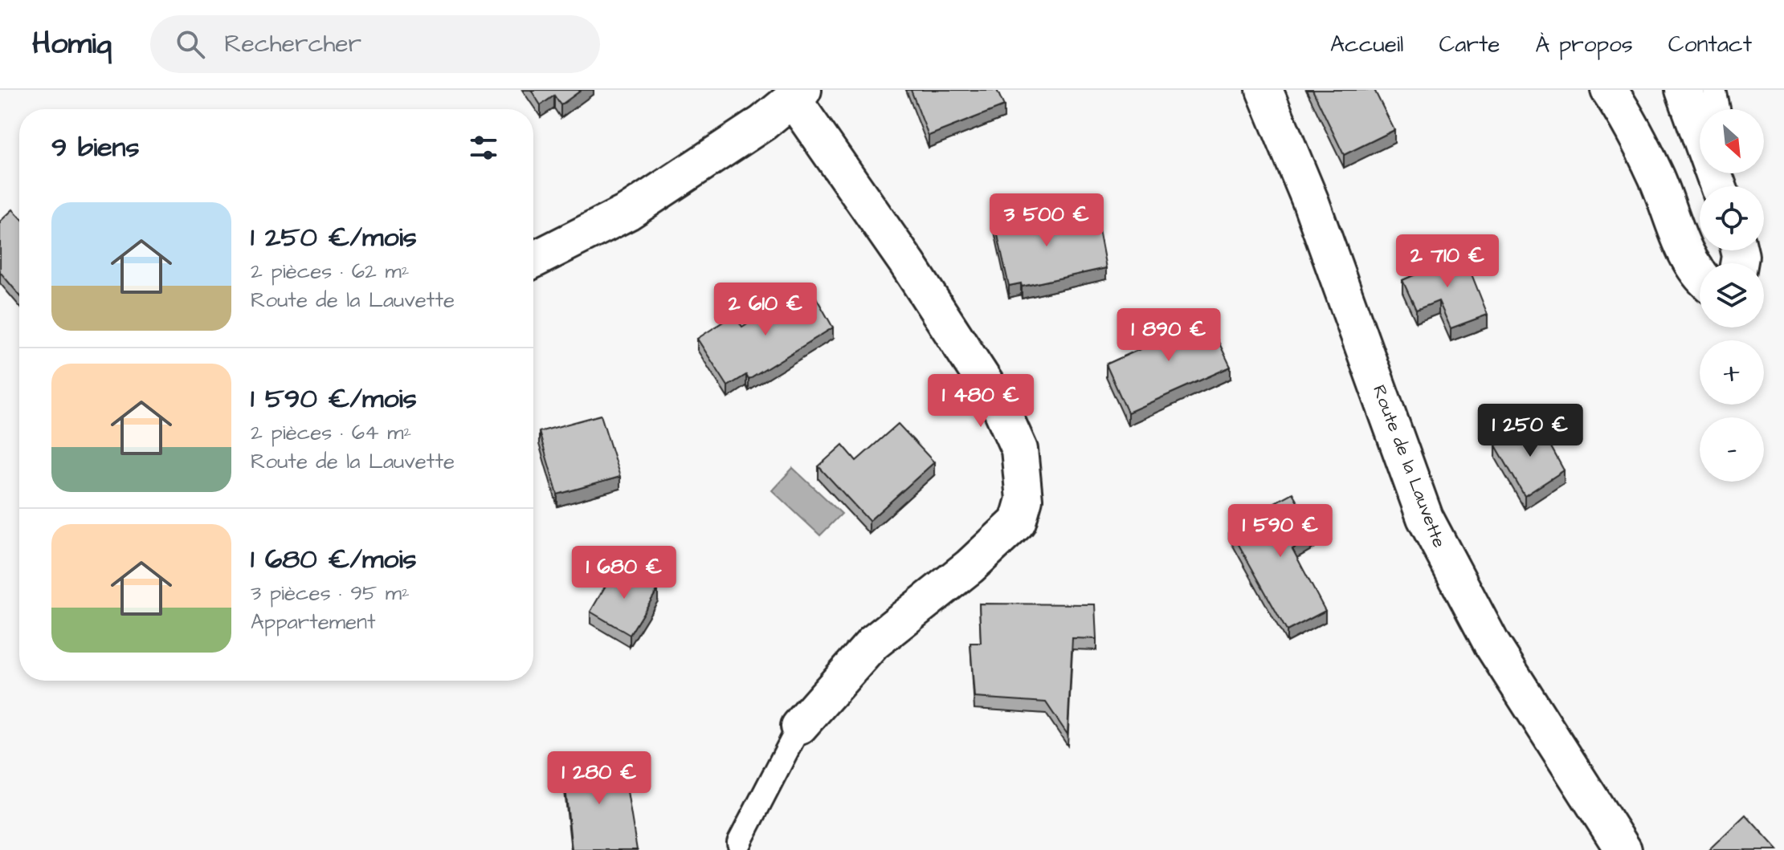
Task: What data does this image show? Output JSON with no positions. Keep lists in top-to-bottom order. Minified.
{"streets":{"street":["Route de la Lauvette"]},"north":"bottom right","page":{"header":"Homiq","search":"Rechercher","nav":["Accueil","Carte","À propos","Contact"],"map_buttons":["+","−"],"heading":"9 biens","list":[{"name":"1 250 €/mois","note":"2 pièces · 62 m² · Route de la Lauvette"},{"name":"1 590 €/mois","note":"2 pièces · 64 m² · Route de la Lauvette"},{"name":"1 680 €/mois","note":"3 pièces · 95 m² · Appartement"}],"price":["3 500 €","2 710 €","2 610 €","1 890 €","1 480 €","1 250 €","1 590 €","1 680 €","1 280 €"]}}
